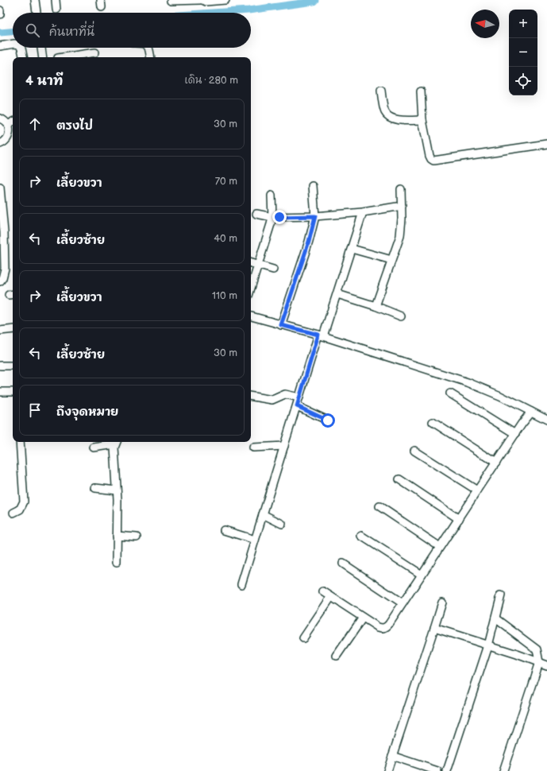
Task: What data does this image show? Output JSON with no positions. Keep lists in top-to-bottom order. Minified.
{"north":"left","page":{"map_buttons":["+","−"],"search":"ค้นหาที่นี่","heading":["4 นาที","เดิน · 280 m"],"list":[["ตรงไป","30 m"],["เลี้ยวขวา","70 m"],["เลี้ยวซ้าย","40 m"],["เลี้ยวขวา","110 m"],["เลี้ยวซ้าย","30 m"],"ถึงจุดหมาย"]}}
